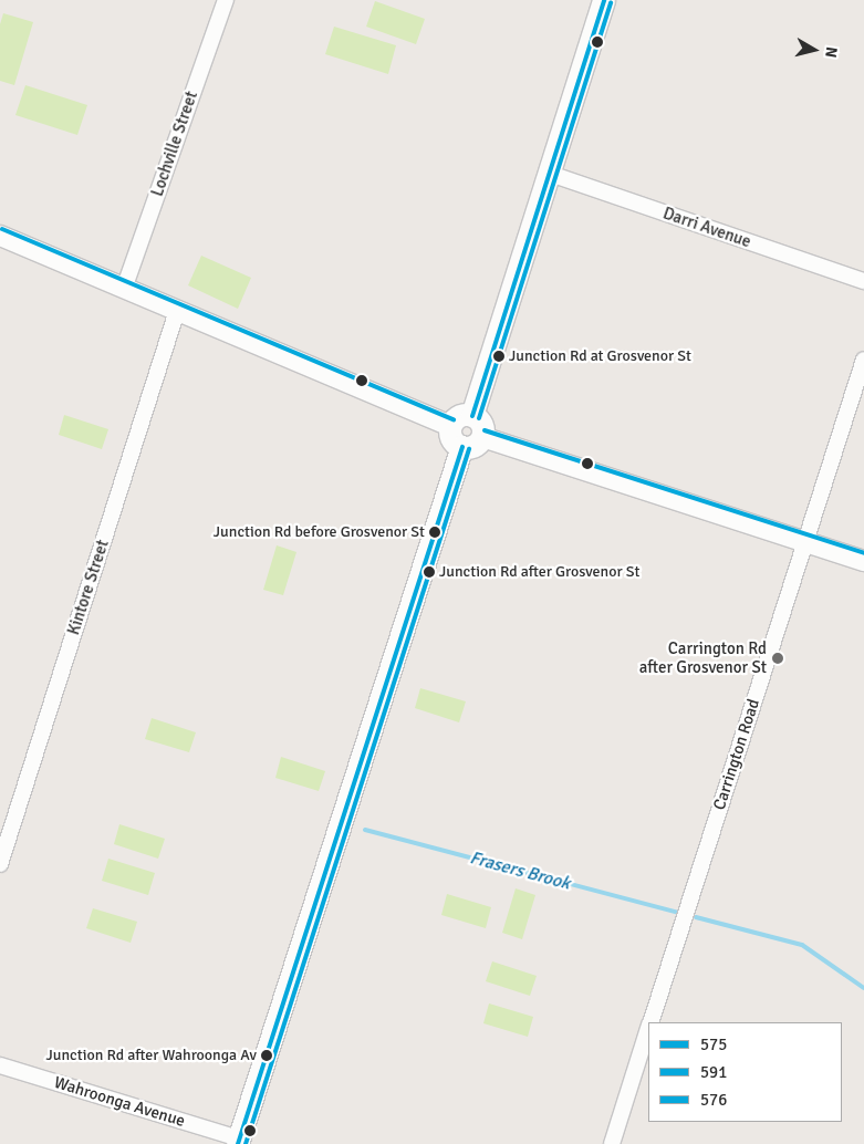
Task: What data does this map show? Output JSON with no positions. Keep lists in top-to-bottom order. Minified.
{"streets":{"street":["Lochville Street","Darri Avenue","Kintore Street","Carrington Road","Wahroonga Avenue"]},"water":["Frasers Brook"],"places":["Junction Rd at Grosvenor St","Junction Rd before Grosvenor St","Junction Rd after Grosvenor St","Carrington Rd after Grosvenor St","Junction Rd after Wahroonga Av"],"lines":["transit line 575","transit line 591","transit line 576"],"legend":["575","591","576"],"north":"right"}
